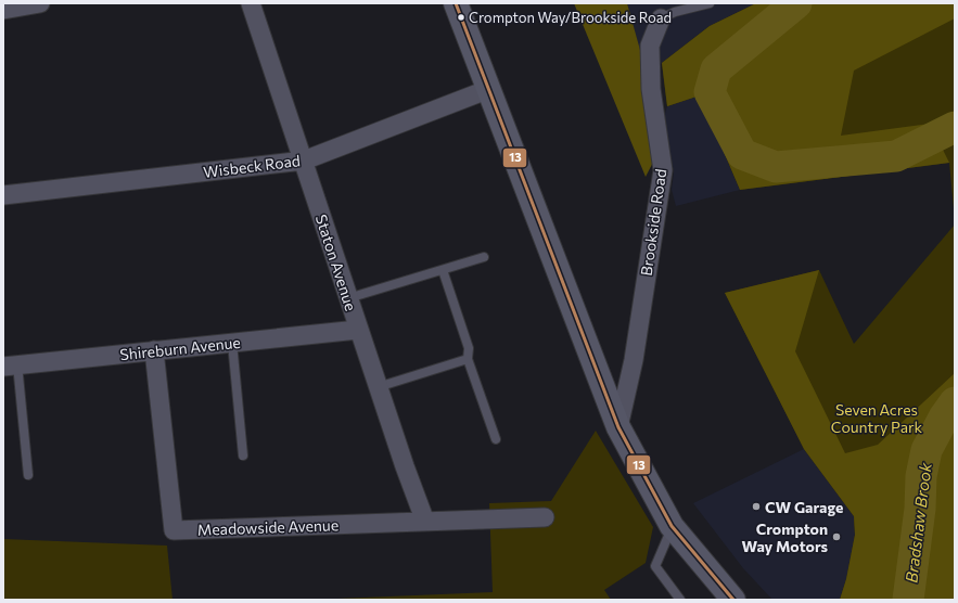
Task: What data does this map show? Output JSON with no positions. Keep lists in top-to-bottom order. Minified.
{"streets":{"street":["Wisbeck Road","Brookside Road","Staton Avenue","Shireburn Avenue","Meadowside Avenue"]},"crossings":[["Wisbeck Road","Staton Avenue"],["Staton Avenue","Shireburn Avenue"],["Staton Avenue","Meadowside Avenue"],["Shireburn Avenue","Meadowside Avenue"]],"water":["Bradshaw Brook"],"parks":["Seven Acres Country Park"],"places":["Crompton Way/Brookside Road","CW Garage","Crompton Way Motors"],"lines":["transit line 13"]}
